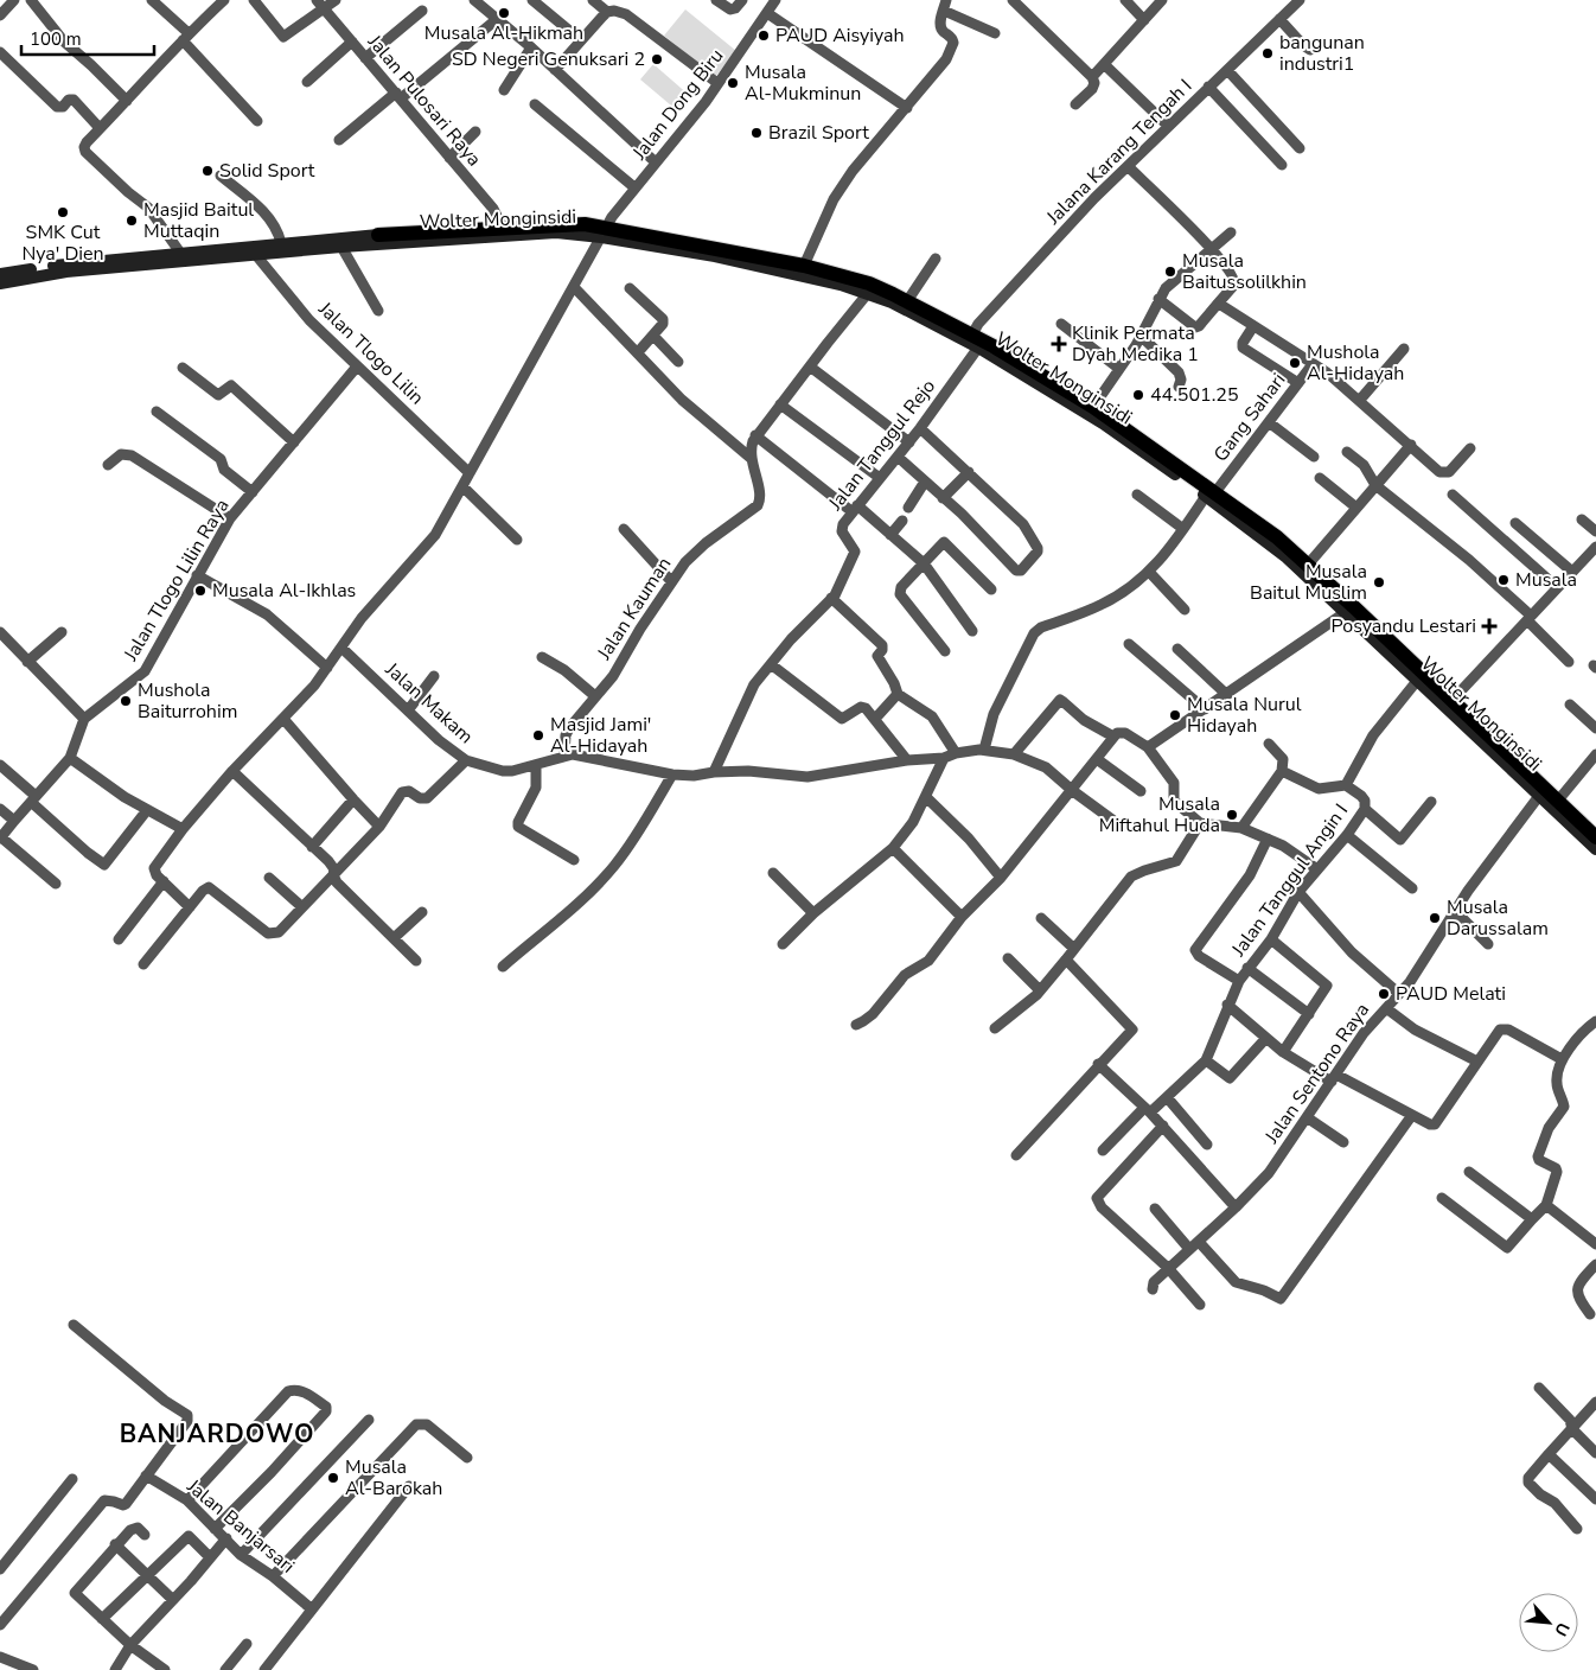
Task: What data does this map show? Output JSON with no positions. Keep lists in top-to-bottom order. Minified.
{"streets":{"main road":["Wolter Monginsidi"],"street":["Jalan Pulosari Raya","Jalan Dong Biru","Jalana Karang Tengah I","Jalan Tlogo Lilin","Gang Sahari","Jalan Tanggul Rejo","Jalan Tlogo Lilin Raya","Jalan Kauman","Jalan Makam","Jalan Tanggul Angin I","Jalan Sentono Raya","Jalan Banjarsari"]},"crossings":[["Jalan Pulosari Raya","Wolter Monginsidi"],["Jalan Dong Biru","Wolter Monginsidi"],["Jalan Dong Biru","Jalan Tlogo Lilin"],["Jalan Dong Biru","Jalan Makam"],["Jalana Karang Tengah I","Wolter Monginsidi"],["Jalana Karang Tengah I","Jalan Tanggul Rejo"],["Wolter Monginsidi","Gang Sahari"],["Wolter Monginsidi","Jalan Tanggul Rejo"],["Wolter Monginsidi","Jalan Kauman"],["Wolter Monginsidi","Jalan Tanggul Angin I"],["Wolter Monginsidi","Jalan Sentono Raya"],["Jalan Tlogo Lilin","Jalan Tlogo Lilin Raya"],["Jalan Kauman","Jalan Makam"]],"districts":["BANJARDOWO"],"places":{"other":["Musala Al-Hikmah","PAUD Aisyiyah","bangunan industri1","SD Negeri Genuksari 2","Musala Al-Mukminun","Brazil Sport","Solid Sport","SMK Cut Nya' Dien","Masjid Baitul Muttaqin","Musala Baitussolilkhin","Mushola Al-Hidayah","44.501.25","Musala","Musala Baitul Muslim","Musala Al-Ikhlas","Mushola Baiturrohim","Musala Nurul Hidayah","Masjid Jami' Al-Hidayah","Musala Miftahul Huda","Musala Darussalam","PAUD Melati","Musala Al-Barokah"],"health":["Klinik Permata Dyah Medika 1","Posyandu Lestari"]},"scale_bar":"100 m","north":"bottom right"}
